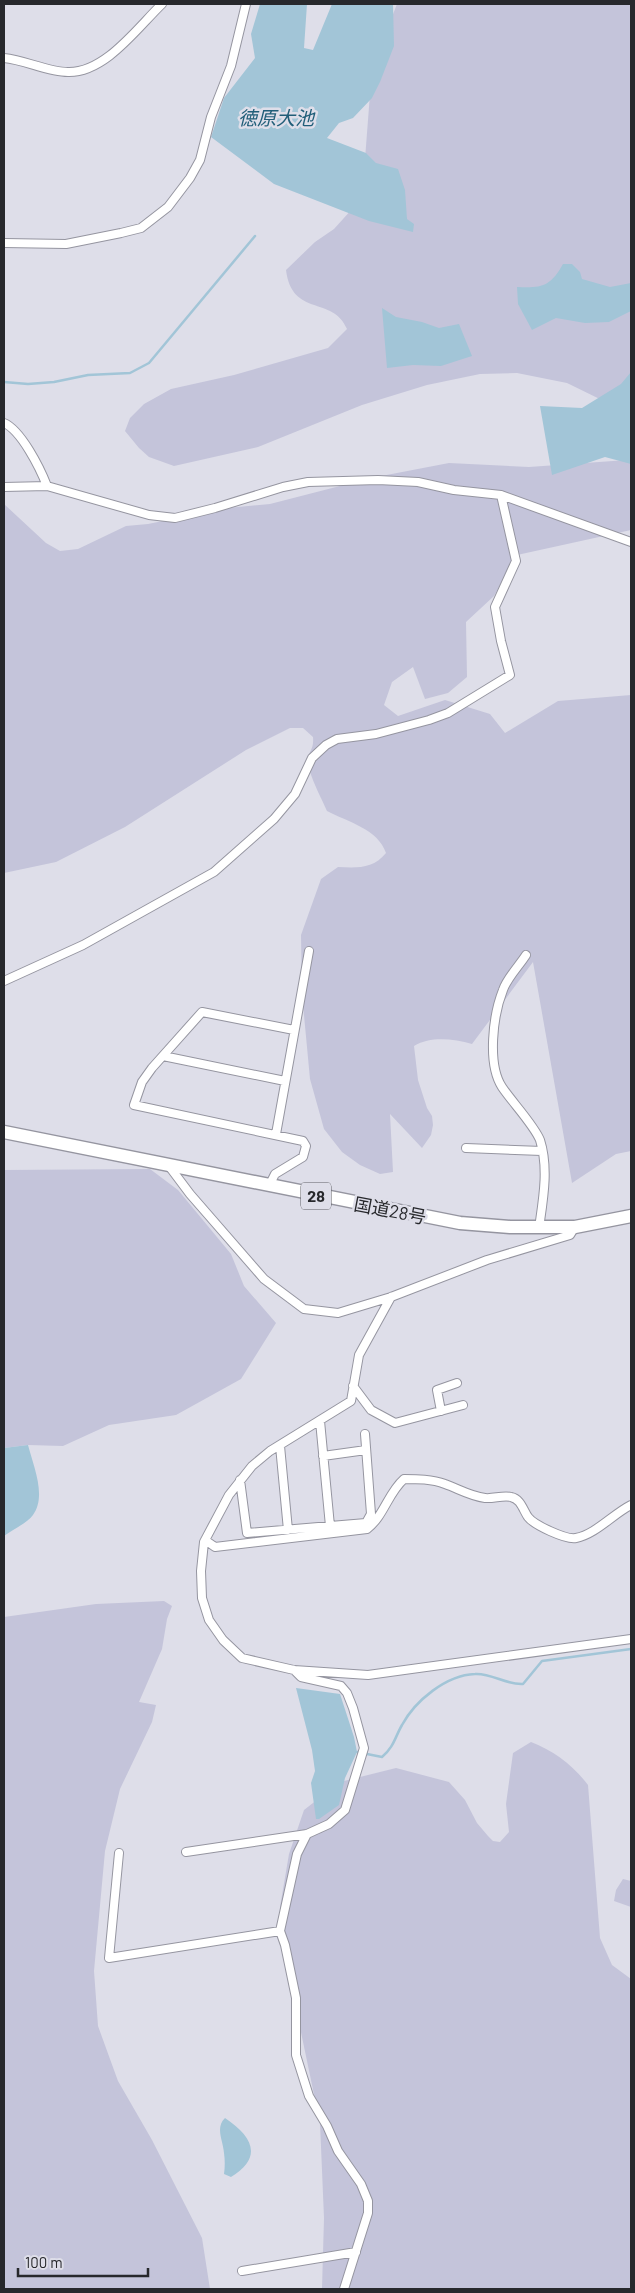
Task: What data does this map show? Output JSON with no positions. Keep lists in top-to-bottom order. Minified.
{"streets":{"highway":["28","国道28号"]},"water":["徳原大池"],"scale_bar":"100 m"}
